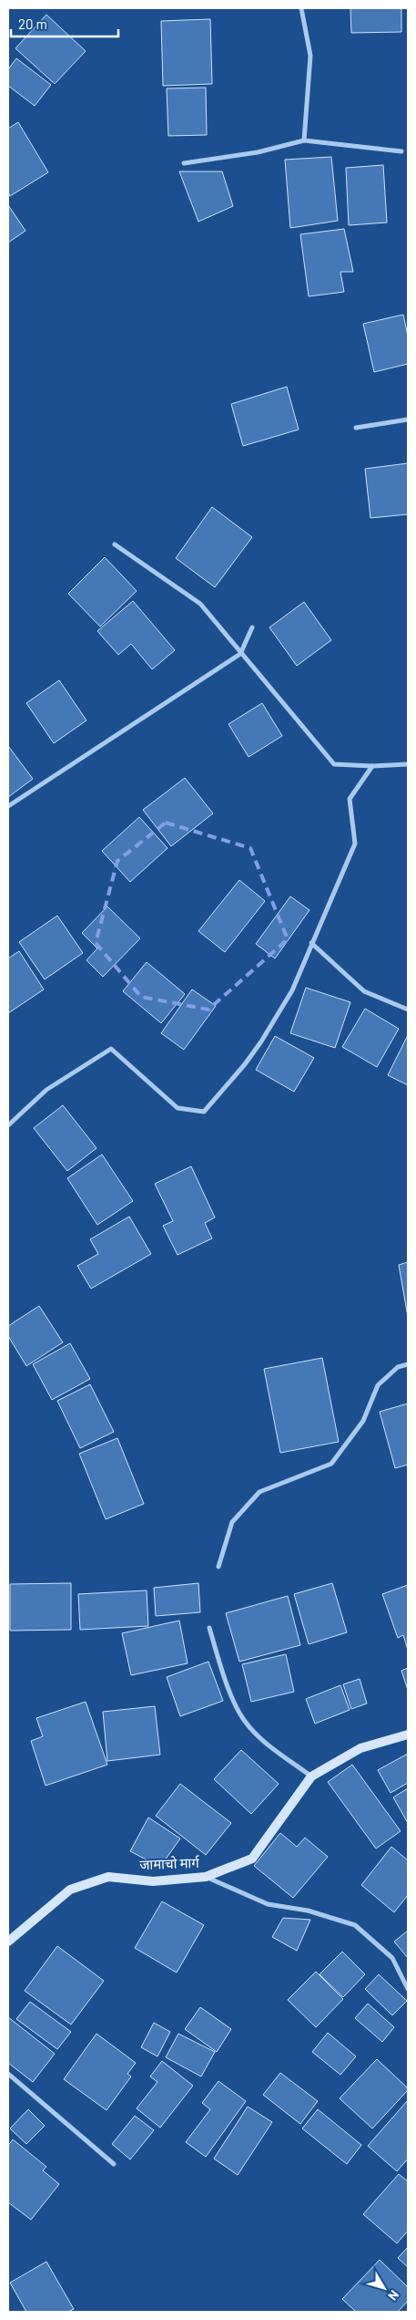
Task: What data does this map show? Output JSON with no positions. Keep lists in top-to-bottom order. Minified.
{"streets":{"street":["जामाचो मार्ग"]},"scale_bar":"20 m","north":"bottom right"}
